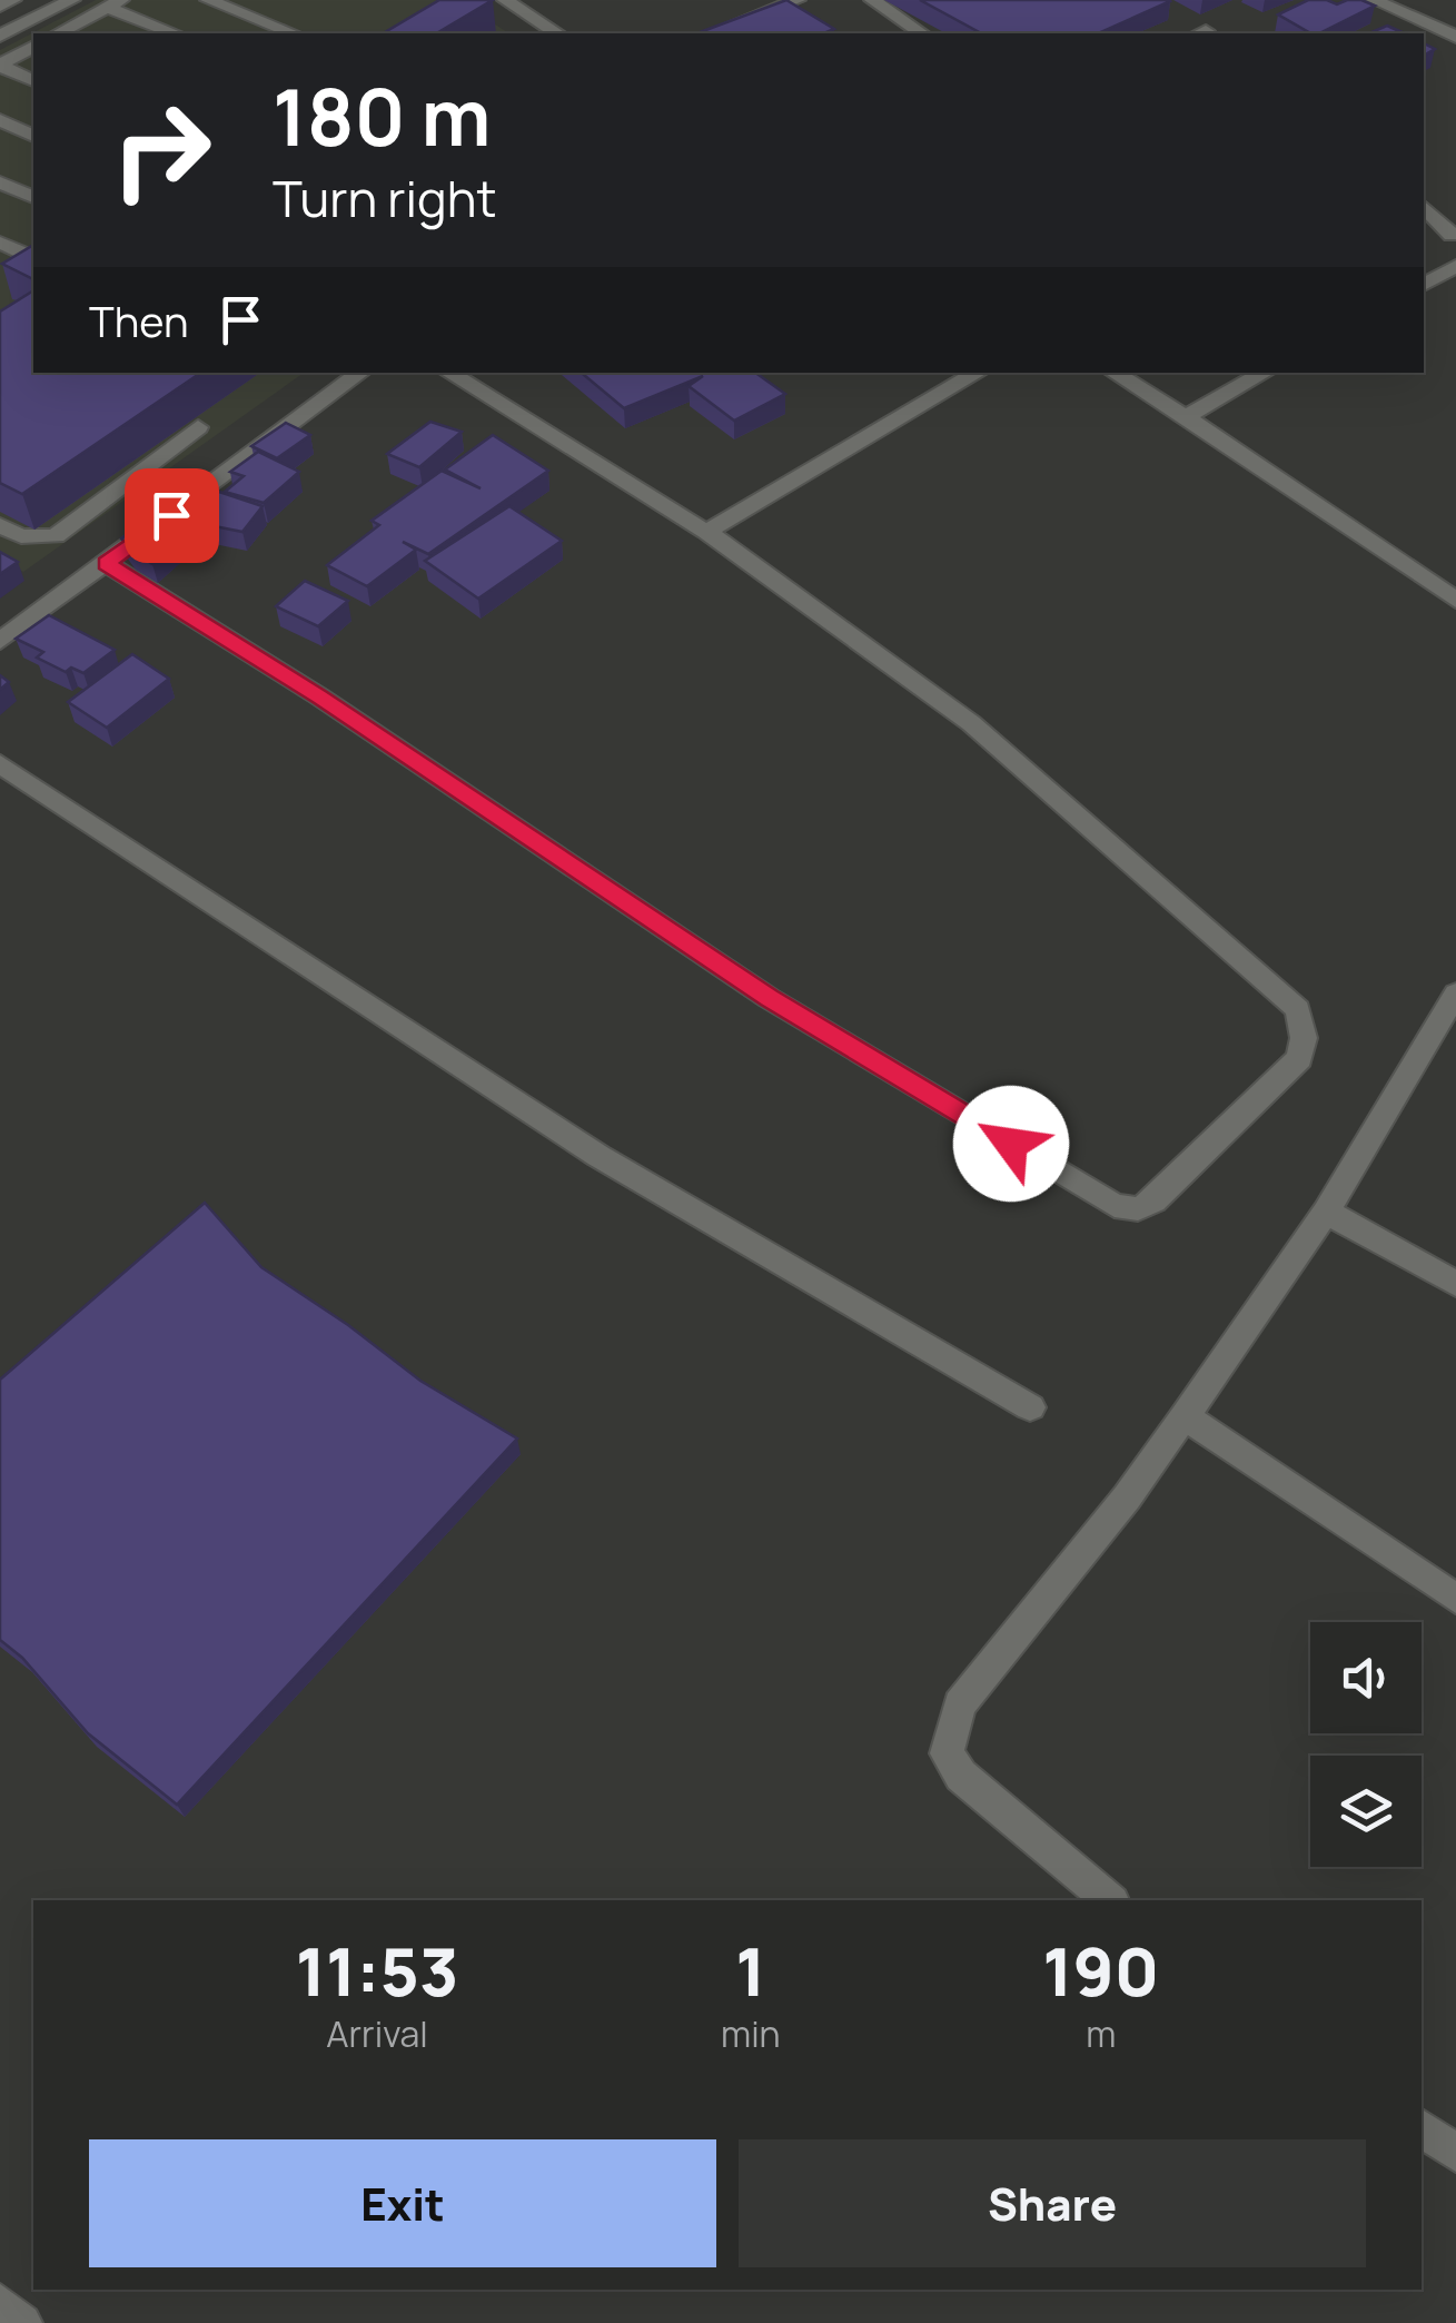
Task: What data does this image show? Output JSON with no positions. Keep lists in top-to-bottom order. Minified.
{"page":{"turn":["180 m","Turn right"],"then":"Then","eta":["11:53","Arrival","1","min","190","m"],"buttons":["Exit","Share"]}}
